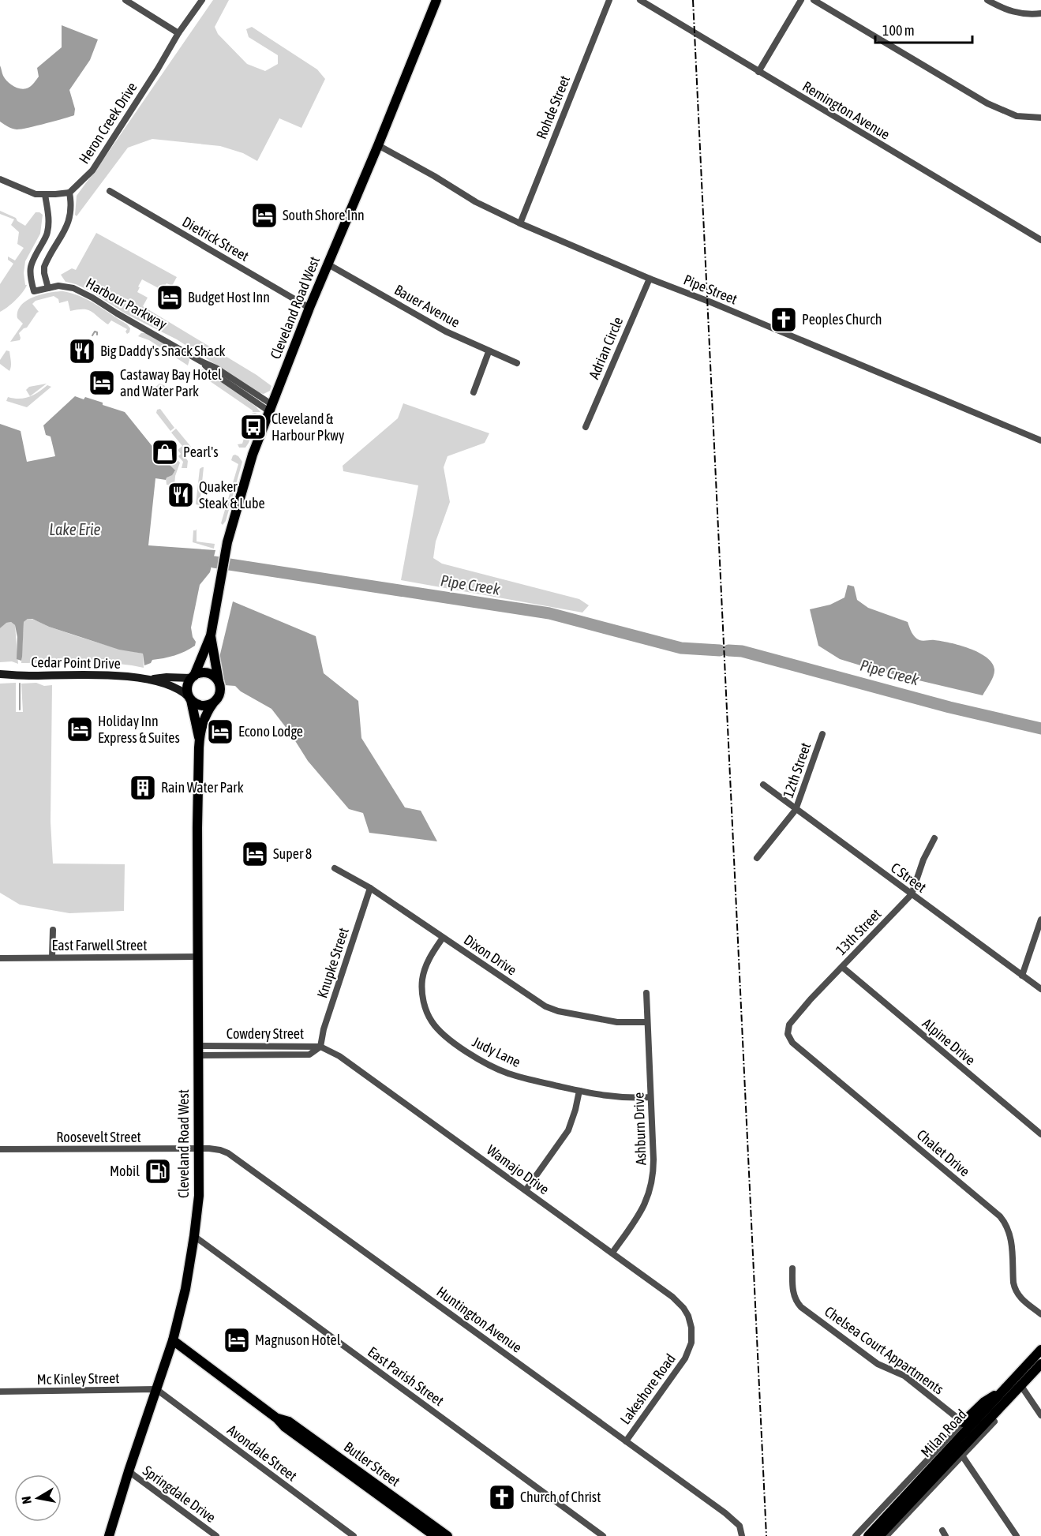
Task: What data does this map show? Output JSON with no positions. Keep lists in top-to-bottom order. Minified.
{"streets":{"main road":["Cleveland Road West","Cedar Point Drive","Milan Road","Butler Street"],"street":["Rohde Street","Remington Avenue","Heron Creek Drive","Dietrick Street","Pipe Street","Harbour Parkway","Bauer Avenue","Adrian Circle","12th Street","C Street","13th Street","East Farwell Street","Dixon Drive","Knupke Street","Cowdery Street","Alpine Drive","Judy Lane","Ashburn Drive","Roosevelt Street","Chalet Drive","Wamajo Drive","Huntington Avenue","Chelsea Court Appartments","East Parish Street","Mc Kinley Street","Lakeshore Road","Avondale Street","Springdale Drive"]},"crossings":[["Rohde Street","Pipe Street"],["Dietrick Street","Cleveland Road West"],["Pipe Street","Cleveland Road West"],["Pipe Street","Adrian Circle"],["Harbour Parkway","Cleveland Road West"],["Bauer Avenue","Cleveland Road West"],["Cleveland Road West","Cedar Point Drive"],["Cleveland Road West","East Farwell Street"],["Cleveland Road West","Cowdery Street"],["Cleveland Road West","Roosevelt Street"],["Cleveland Road West","Huntington Avenue"],["Cleveland Road West","East Parish Street"],["Cleveland Road West","Mc Kinley Street"],["Cleveland Road West","Avondale Street"],["Cleveland Road West","Butler Street"],["Cleveland Road West","Springdale Drive"],["12th Street","C Street"],["C Street","13th Street"],["13th Street","Alpine Drive"],["13th Street","Chalet Drive"],["Dixon Drive","Knupke Street"],["Dixon Drive","Judy Lane"],["Dixon Drive","Ashburn Drive"],["Knupke Street","Cowdery Street"],["Knupke Street","Wamajo Drive"],["Cowdery Street","Wamajo Drive"],["Judy Lane","Ashburn Drive"],["Ashburn Drive","Wamajo Drive"],["Roosevelt Street","Huntington Avenue"],["Wamajo Drive","Lakeshore Road"],["Huntington Avenue","Lakeshore Road"],["Chelsea Court Appartments","Milan Road"],["Mc Kinley Street","Avondale Street"]],"water":["Lake Erie","Pipe Creek"],"places":{"hotel":["South Shore Inn","Budget Host Inn","Castaway Bay Hotel and Water Park","Holiday Inn Express & Suites","Econo Lodge","Super 8","Magnuson Hotel"],"church":["Peoples Church","Church of Christ"],"restaurant":["Big Daddy's Snack Shack","Quaker Steak & Lube"],"bus stop":["Cleveland & Harbour Pkwy"],"shop":["Pearl's"],"building":["Rain Water Park"],"fuel station":["Mobil"]},"scale_bar":"100 m","north":"left"}
